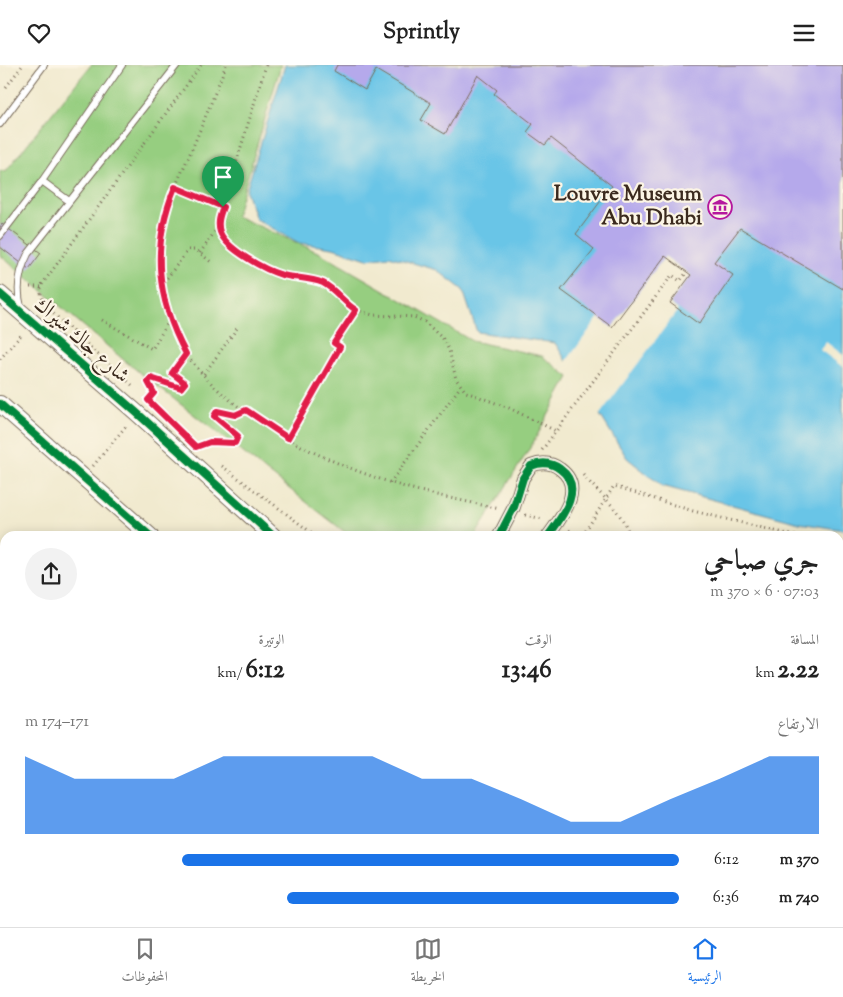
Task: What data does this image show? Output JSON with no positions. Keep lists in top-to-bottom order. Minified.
{"streets":{"street":["شارع جاك شيراك"]},"places":{"museum":["Louvre Museum Abu Dhabi"]},"page":{"header":"Sprintly","heading":["جري صباحي","07:03 · 6 × 370 m"],"stats":[["المسافة","2.22 km"],["الوقت","13:46"],["الوتيرة","6:12 /km"]],"chart":["الارتفاع","171–174 m"],"list":[{"name":"370 m","note":"6:12"},{"name":"740 m","note":"6:36"}],"tabs":["الرئيسية","الخريطة","المحفوظات"]}}
